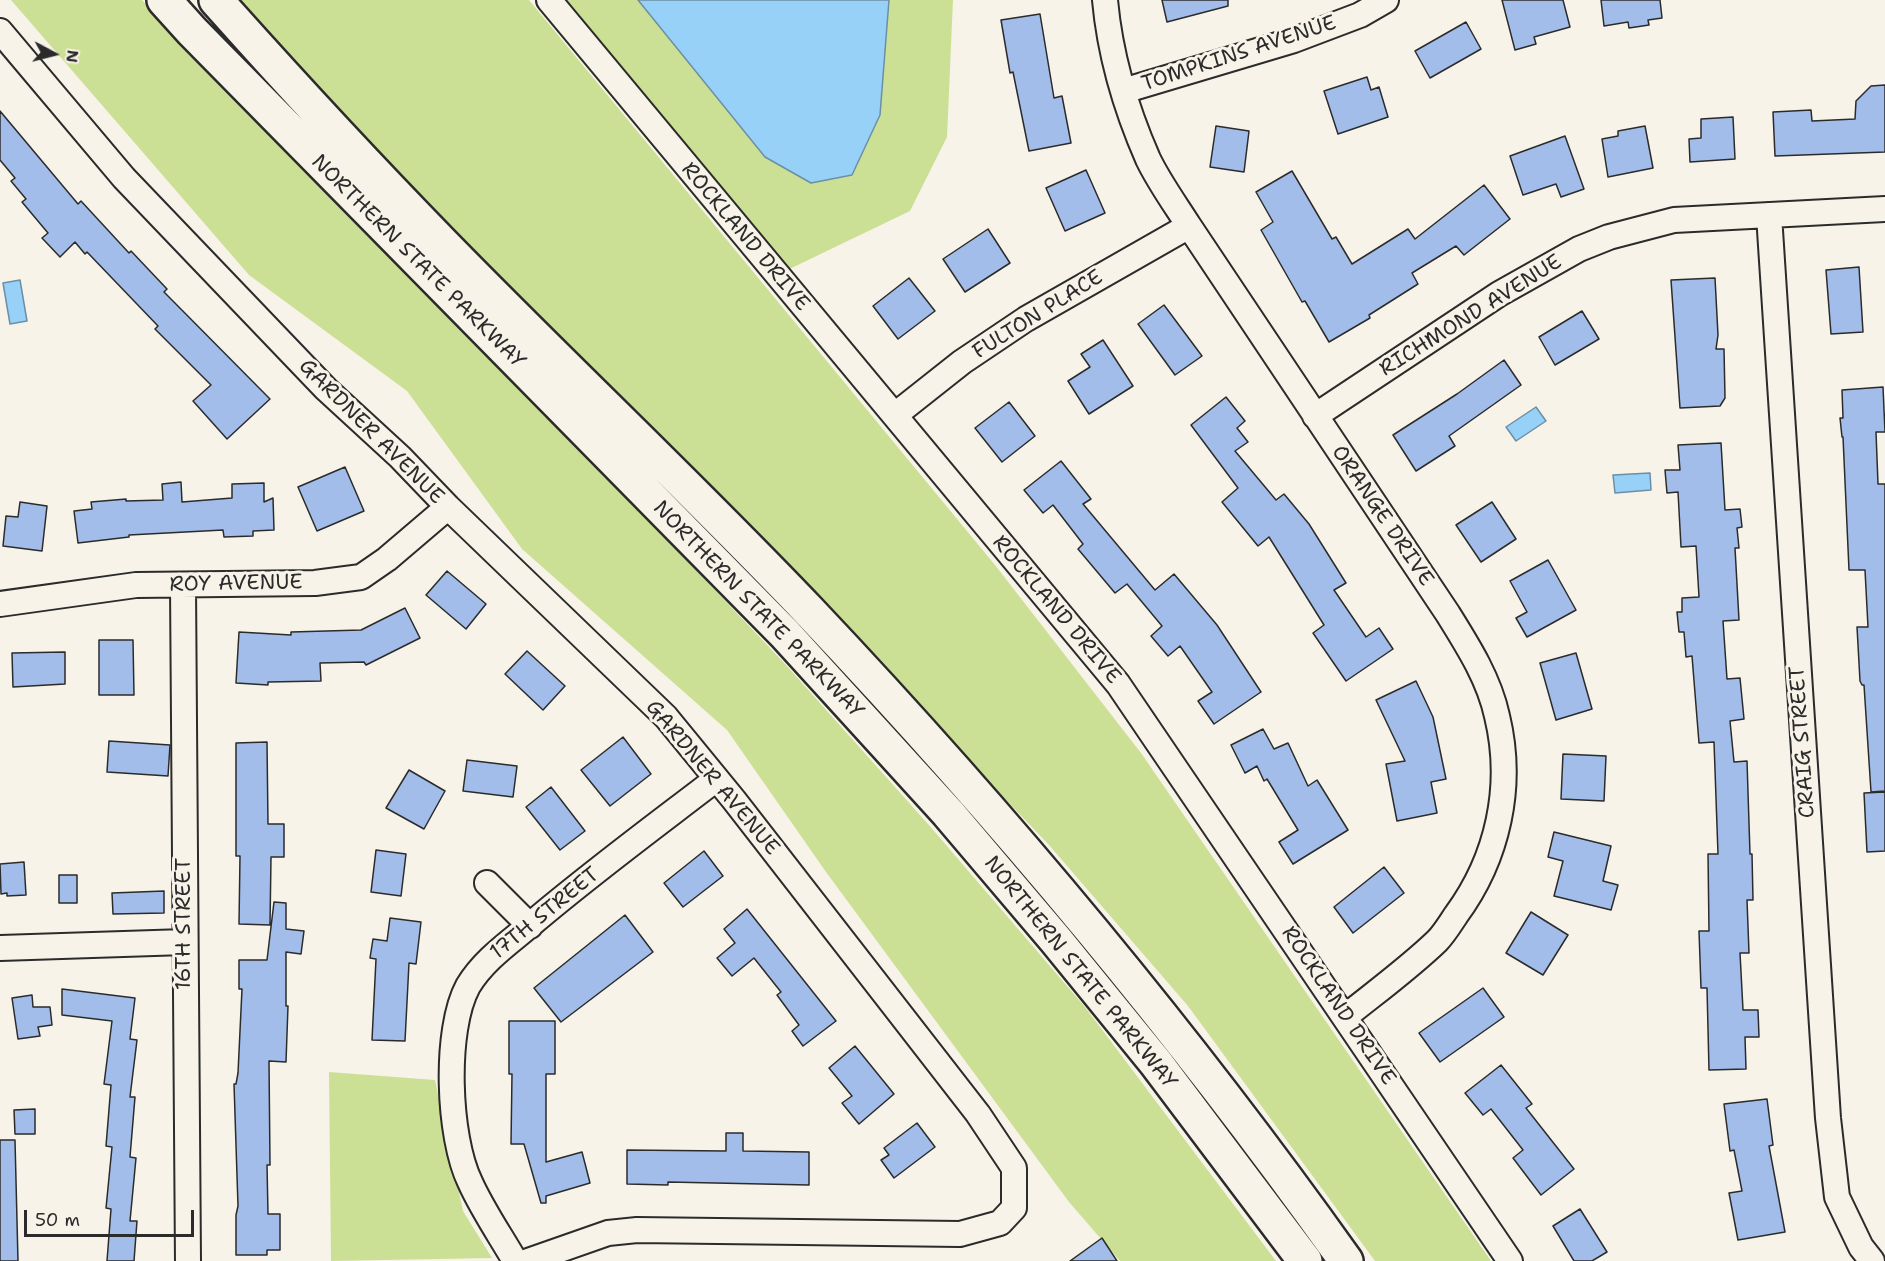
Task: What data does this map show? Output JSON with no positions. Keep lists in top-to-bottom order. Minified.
{"streets":{"highway":["NORTHERN STATE PARKWAY"],"street":["TOMPKINS AVENUE","ROCKLAND DRIVE","FULTON PLACE","RICHMOND AVENUE","GARDNER AVENUE","ORANGE DRIVE","ROY AVENUE","CRAIG STREET","17TH STREET","16TH STREET"]},"crossings":[["TOMPKINS AVENUE","ORANGE DRIVE"],["ROCKLAND DRIVE","FULTON PLACE"],["ROCKLAND DRIVE","ORANGE DRIVE"],["FULTON PLACE","ORANGE DRIVE"],["RICHMOND AVENUE","ORANGE DRIVE"],["RICHMOND AVENUE","CRAIG STREET"],["GARDNER AVENUE","ROY AVENUE"],["GARDNER AVENUE","17TH STREET"],["ROY AVENUE","16TH STREET"]],"scale_bar":"50 m","north":"right"}
